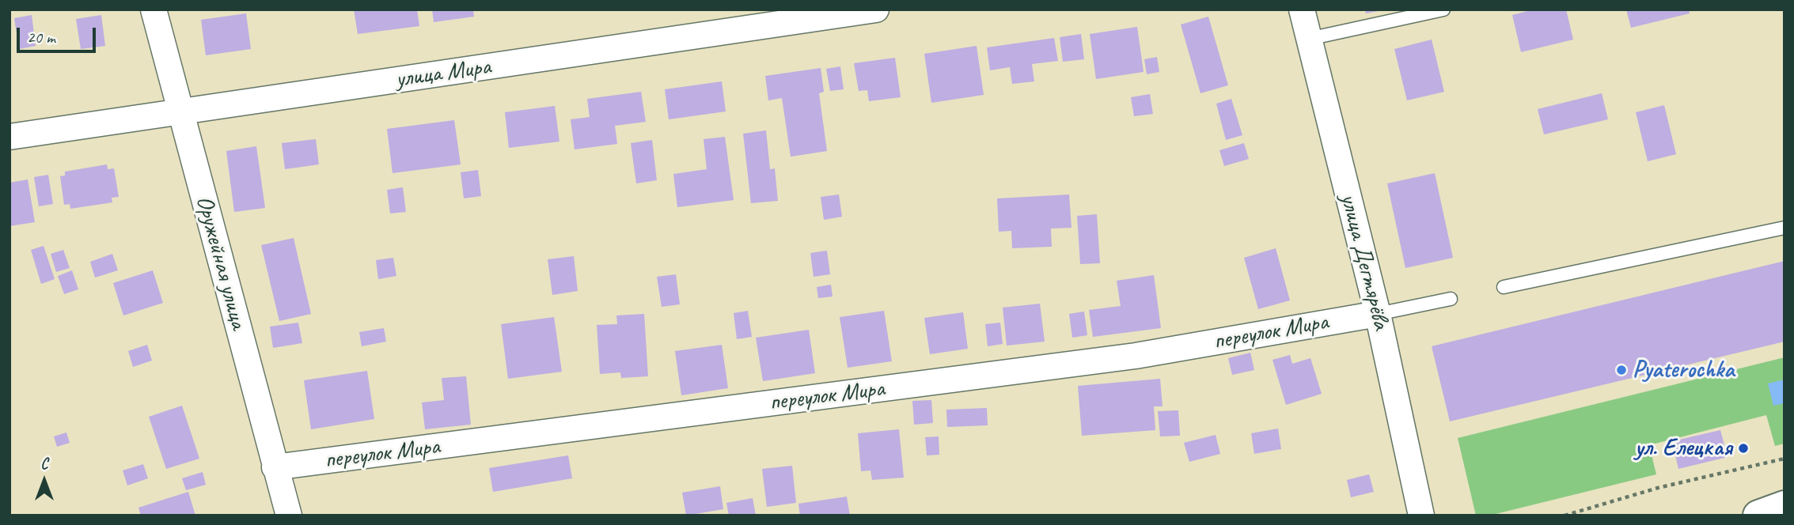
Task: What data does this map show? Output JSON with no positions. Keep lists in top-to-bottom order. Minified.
{"streets":{"street":["улица Мира","улица Дегтярёва","Оружейная улица","переулок Мира"]},"crossings":[["улица Мира","Оружейная улица"],["улица Дегтярёва","переулок Мира"],["Оружейная улица","переулок Мира"]],"places":["Pyaterochka","ул. Елецкая"],"scale_bar":"20 m","north":"top"}
